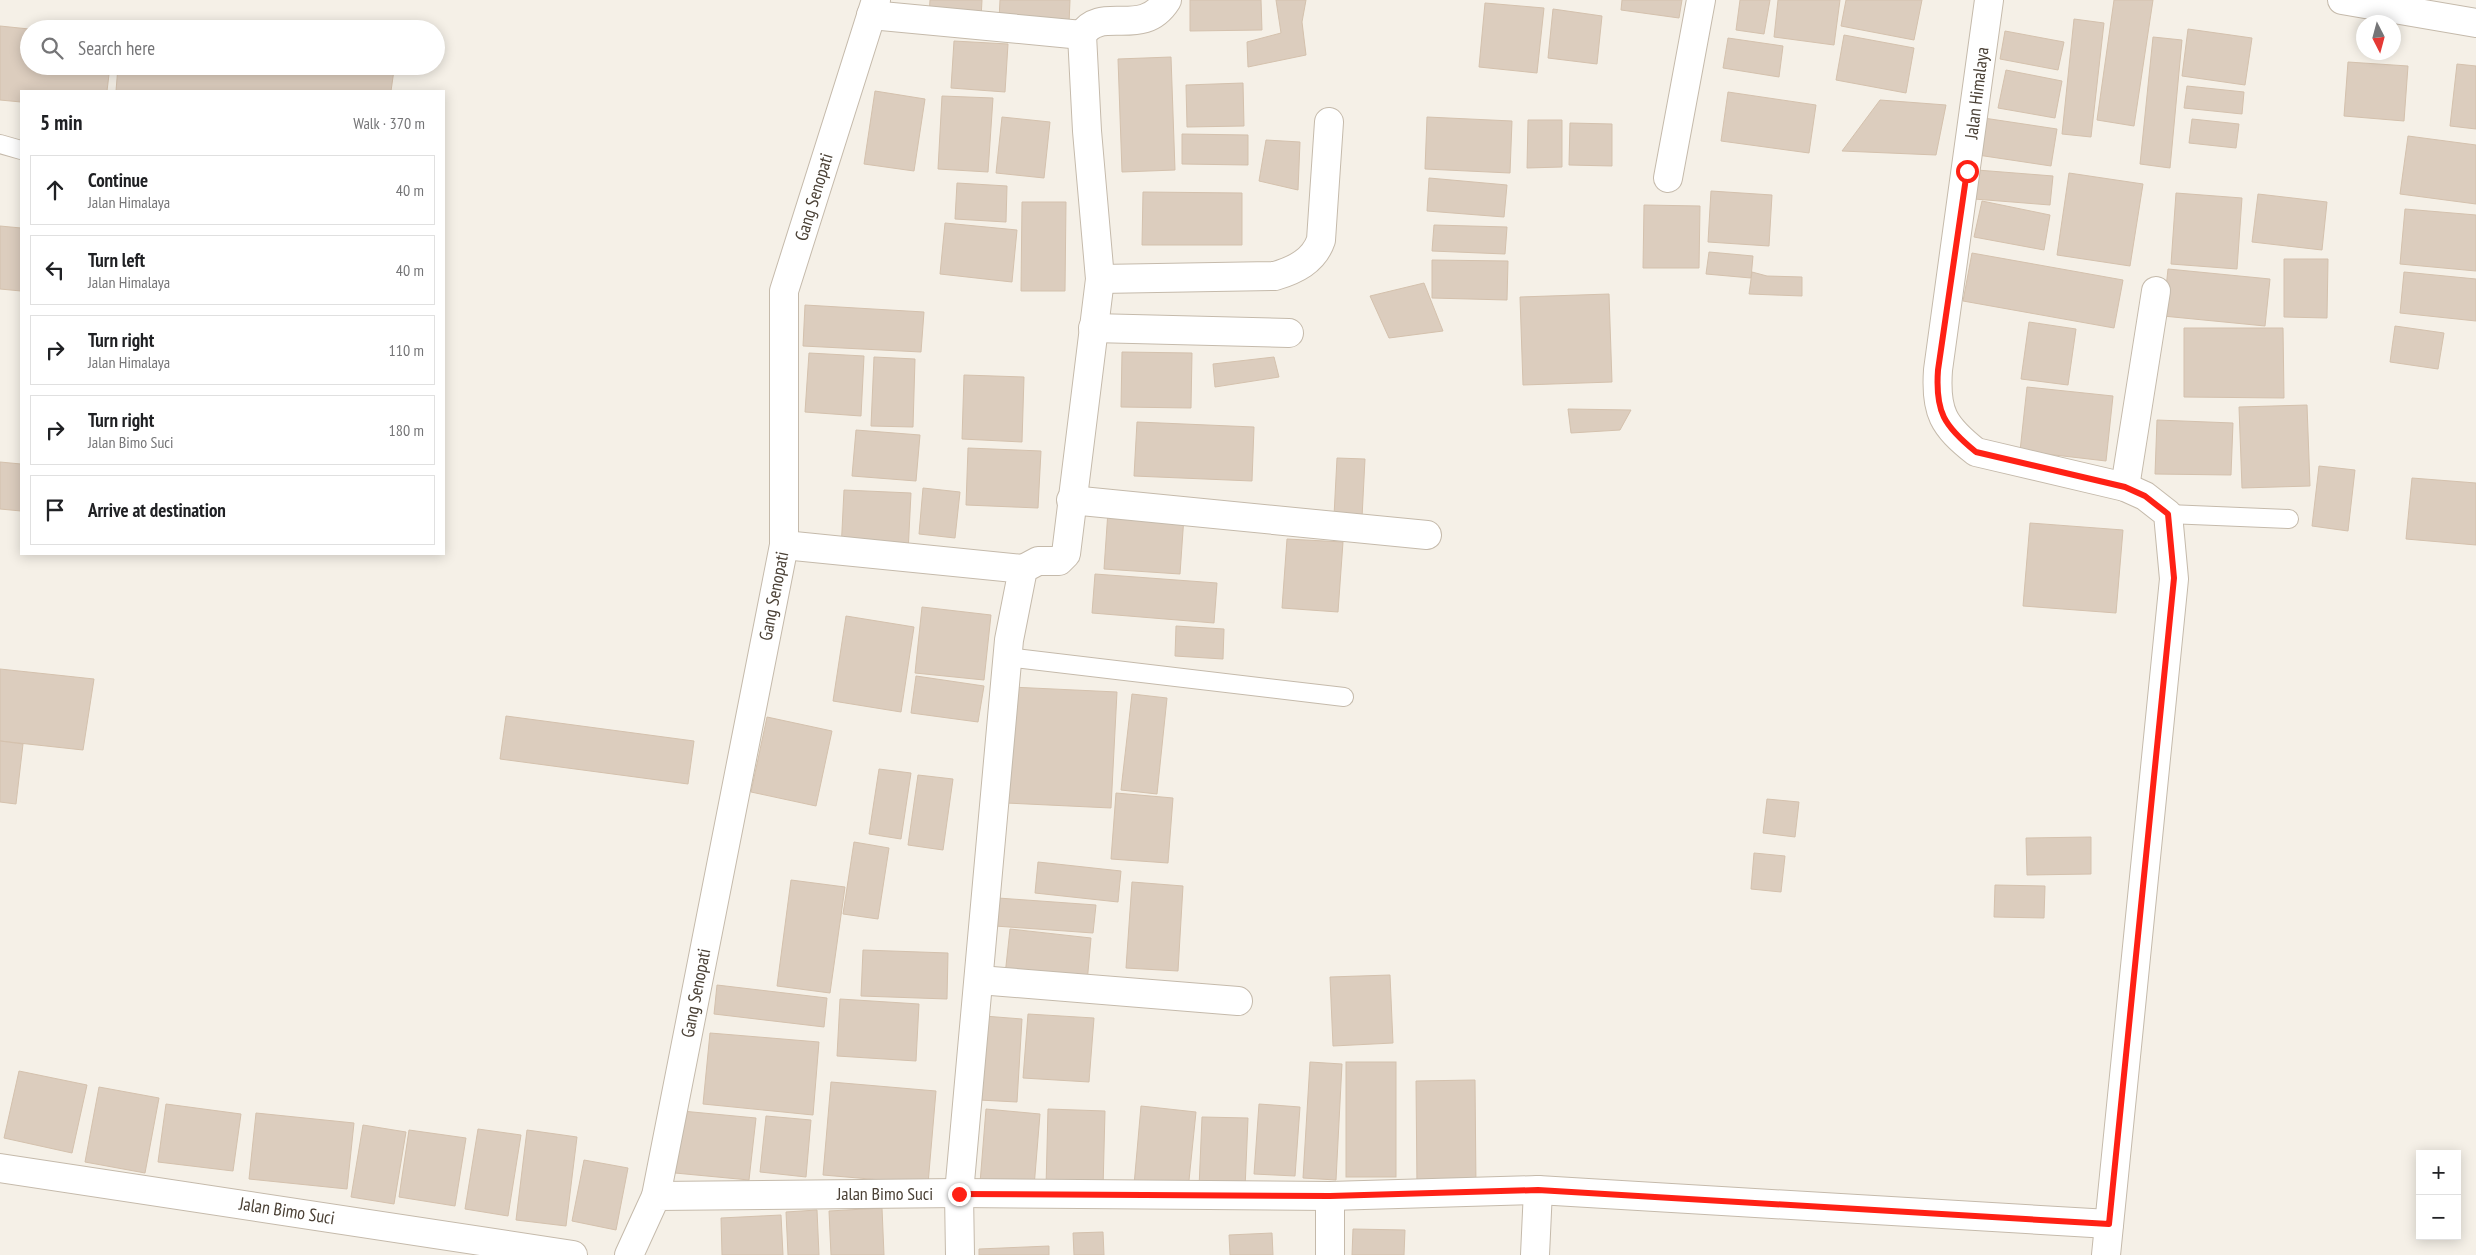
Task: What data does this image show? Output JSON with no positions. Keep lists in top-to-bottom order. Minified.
{"streets":{"street":["Jalan Himalaya","Gang Senopati","Jalan Bimo Suci"]},"crossings":[["Gang Senopati","Jalan Bimo Suci"]],"north":"bottom","page":{"search":"Search here","heading":["5 min","Walk · 370 m"],"list":[["Continue","Jalan Himalaya","40 m"],["Turn left","Jalan Himalaya","40 m"],["Turn right","Jalan Himalaya","110 m"],["Turn right","Jalan Bimo Suci","180 m"],"Arrive at destination"],"map_buttons":["+","−"]}}
